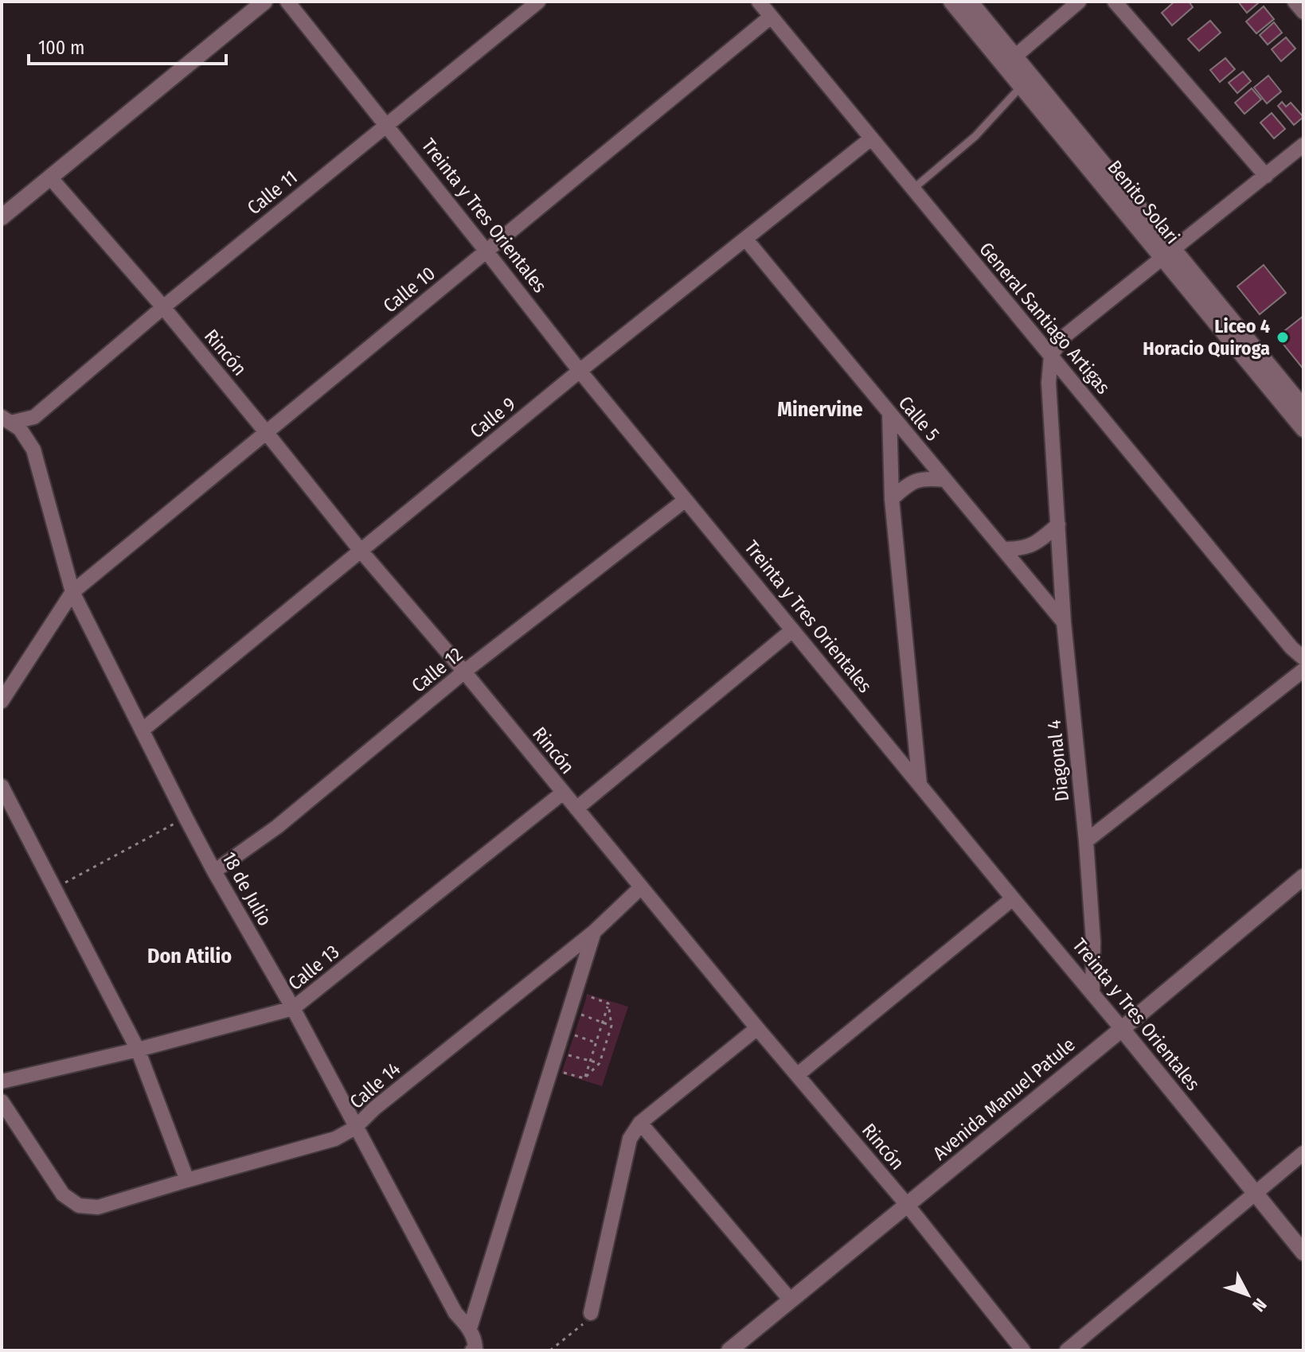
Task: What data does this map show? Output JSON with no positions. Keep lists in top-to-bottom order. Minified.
{"streets":{"street":["Calle 11","Benito Solari","Treinta y Tres Orientales","Calle 10","General Santiago Artigas","Rincón","Calle 9","Calle 5","Calle 12","Diagonal 4","18 de Julio","Calle 13","Calle 14","Avenida Manuel Patule"]},"crossings":[["Calle 11","Treinta y Tres Orientales"],["Calle 11","Rincón"],["Calle 11","18 de Julio"],["Treinta y Tres Orientales","Calle 10"],["Treinta y Tres Orientales","Calle 9"],["Treinta y Tres Orientales","Calle 12"],["Treinta y Tres Orientales","Diagonal 4"],["Treinta y Tres Orientales","Avenida Manuel Patule"],["Calle 10","General Santiago Artigas"],["Calle 10","Rincón"],["Calle 10","18 de Julio"],["General Santiago Artigas","Calle 9"],["General Santiago Artigas","Diagonal 4"],["Rincón","Calle 9"],["Rincón","Calle 12"],["Rincón","Calle 13"],["Rincón","Calle 14"],["Rincón","Avenida Manuel Patule"],["Calle 9","Calle 5"],["Calle 9","18 de Julio"],["Calle 5","Diagonal 4"],["Calle 12","18 de Julio"],["18 de Julio","Calle 13"],["18 de Julio","Calle 14"]],"districts":["Minervine","Don Atilio"],"places":["Liceo 4 Horacio Quiroga"],"scale_bar":"100 m","north":"bottom right"}
